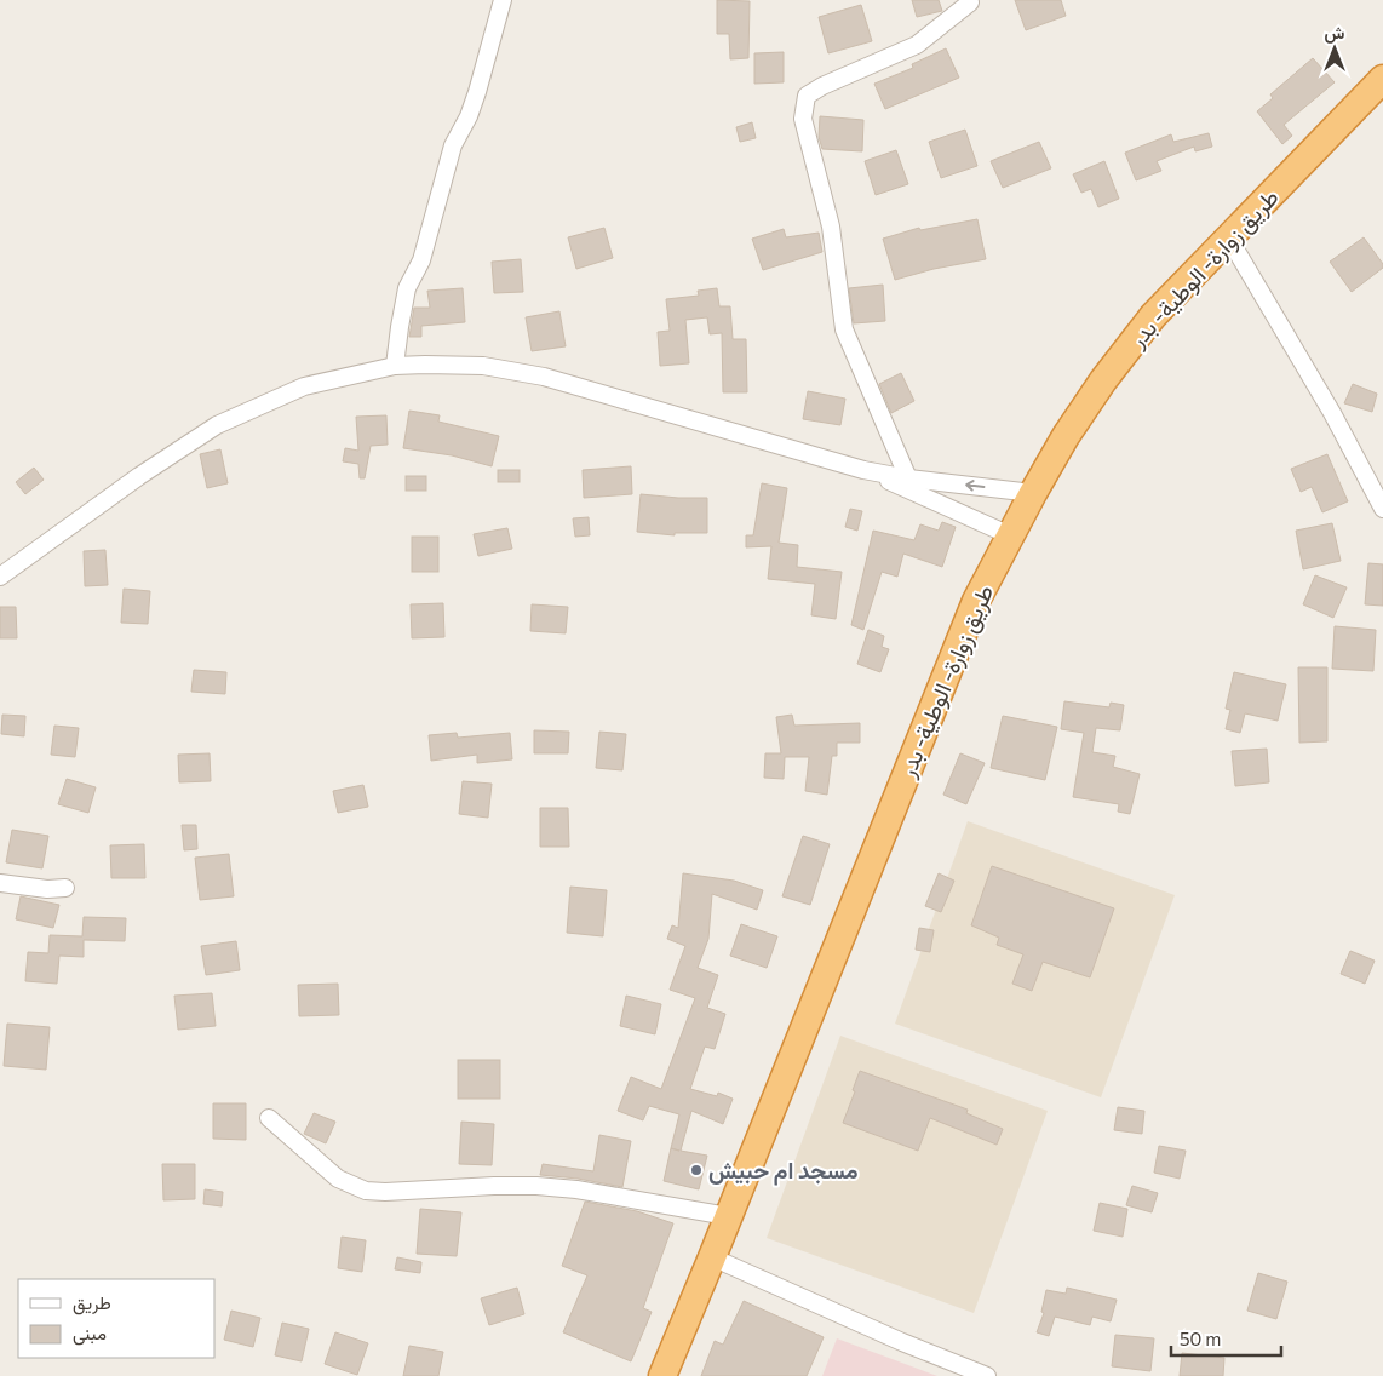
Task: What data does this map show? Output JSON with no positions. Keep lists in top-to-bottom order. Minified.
{"streets":{"highway":["طريق زوارة- الوطية- بدر"]},"places":["مسجد ام حبيش"],"legend":["طريق","مبنى"],"scale_bar":"50 m","north":"top"}
